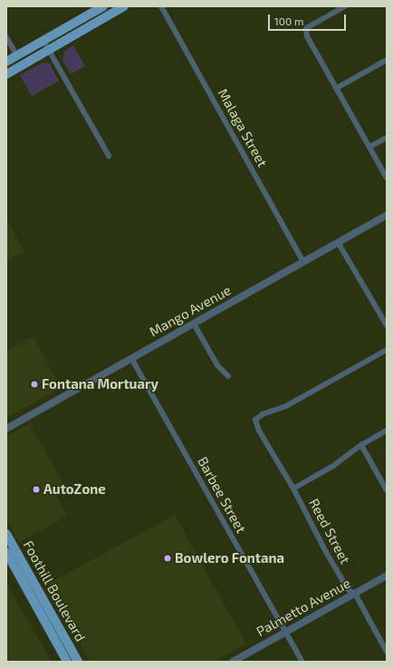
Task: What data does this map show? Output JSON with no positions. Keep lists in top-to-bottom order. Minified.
{"streets":{"main road":["Foothill Boulevard"],"street":["Malaga Street","Mango Avenue","Barbee Street","Reed Street","Palmetto Avenue"]},"crossings":[["Malaga Street","Mango Avenue"],["Mango Avenue","Barbee Street"],["Barbee Street","Palmetto Avenue"],["Reed Street","Palmetto Avenue"]],"places":["Fontana Mortuary","AutoZone","Bowlero Fontana"],"scale_bar":"100 m"}
